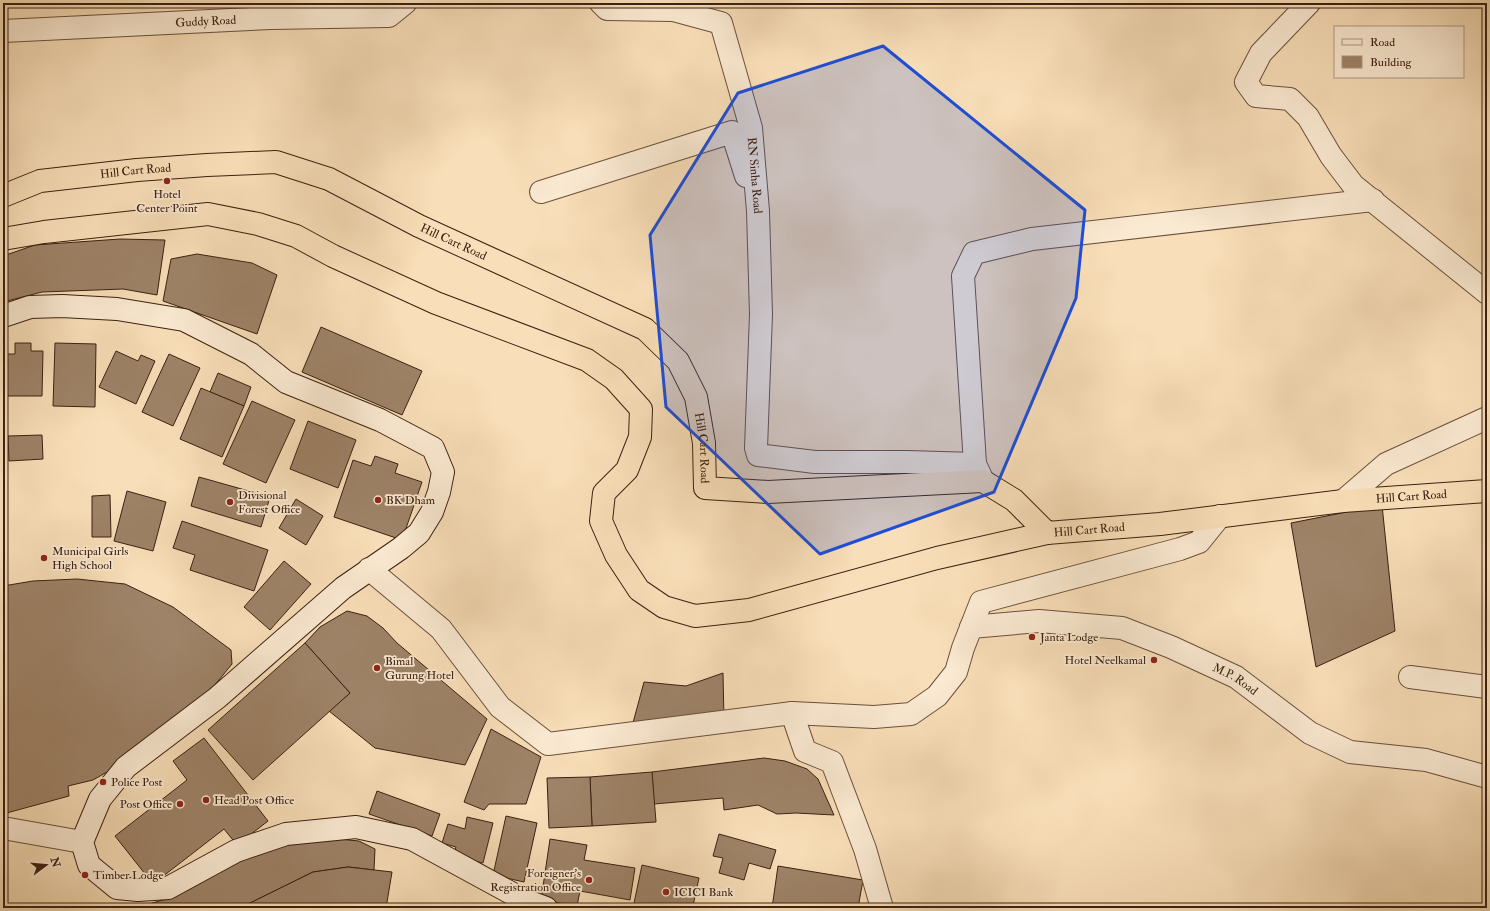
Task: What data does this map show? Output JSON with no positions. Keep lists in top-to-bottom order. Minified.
{"streets":{"highway":["Hill Cart Road"],"street":["Guddy Road","RN Sinha Road","M.P. Road"]},"crossings":[["Hill Cart Road","RN Sinha Road"]],"places":["Hotel Center Point","BK Dham","Divisional Forest Office","Municipal Girls High School","Janta Lodge","Hotel Neelkamal","Bimal Gurung Hotel","Police Post","Head Post Office","Post Office","Timber Lodge","Foreigner's Registration Office","ICICI Bank"],"legend":["Road","Building"],"north":"right"}
